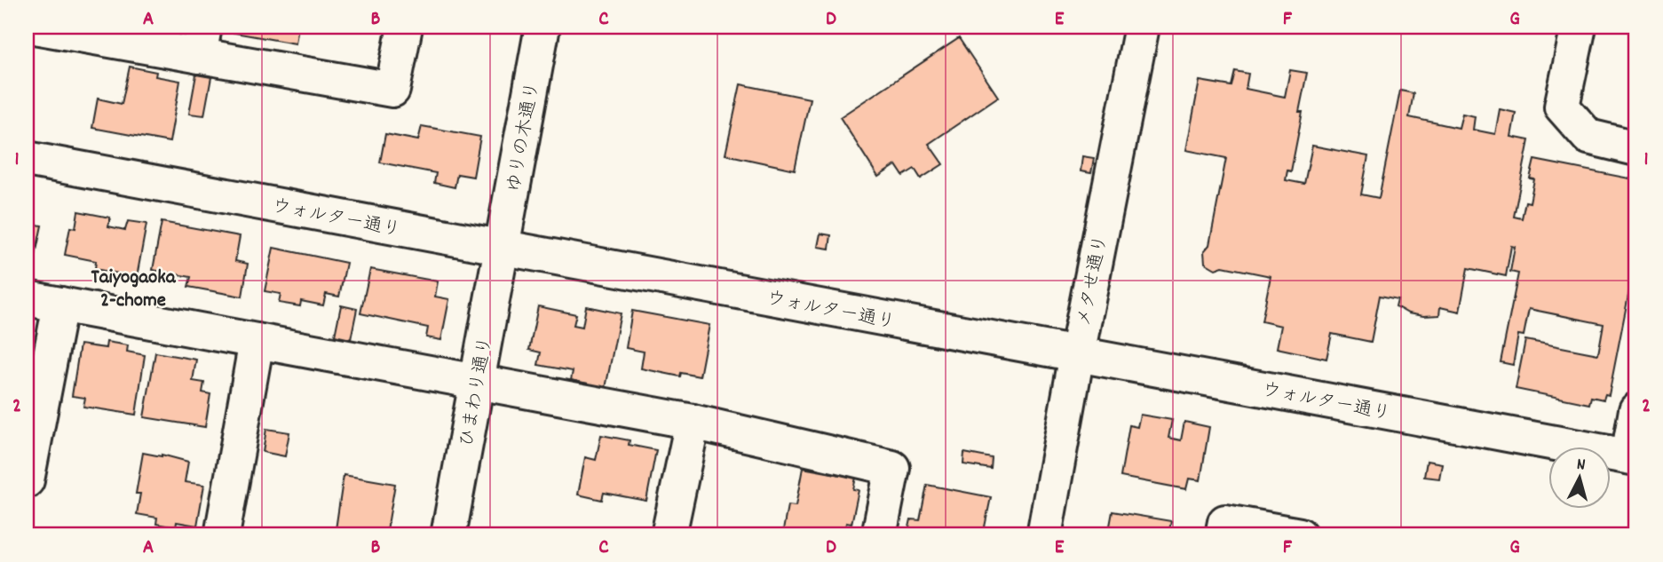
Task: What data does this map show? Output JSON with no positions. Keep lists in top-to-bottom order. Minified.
{"streets":{"street":["ゆりの木通り","ウォルター通り","メタせ通り","ひまわり通り"]},"crossings":[["ゆりの木通り","ウォルター通り"],["ゆりの木通り","ひまわり通り"],["ウォルター通り","メタせ通り"],["ウォルター通り","ひまわり通り"]],"districts":["Taiyogaoka 2-chome"],"north":"top","grid":{"columns":["A","B","C","D","E","F","G"],"rows":["1","2"]}}
